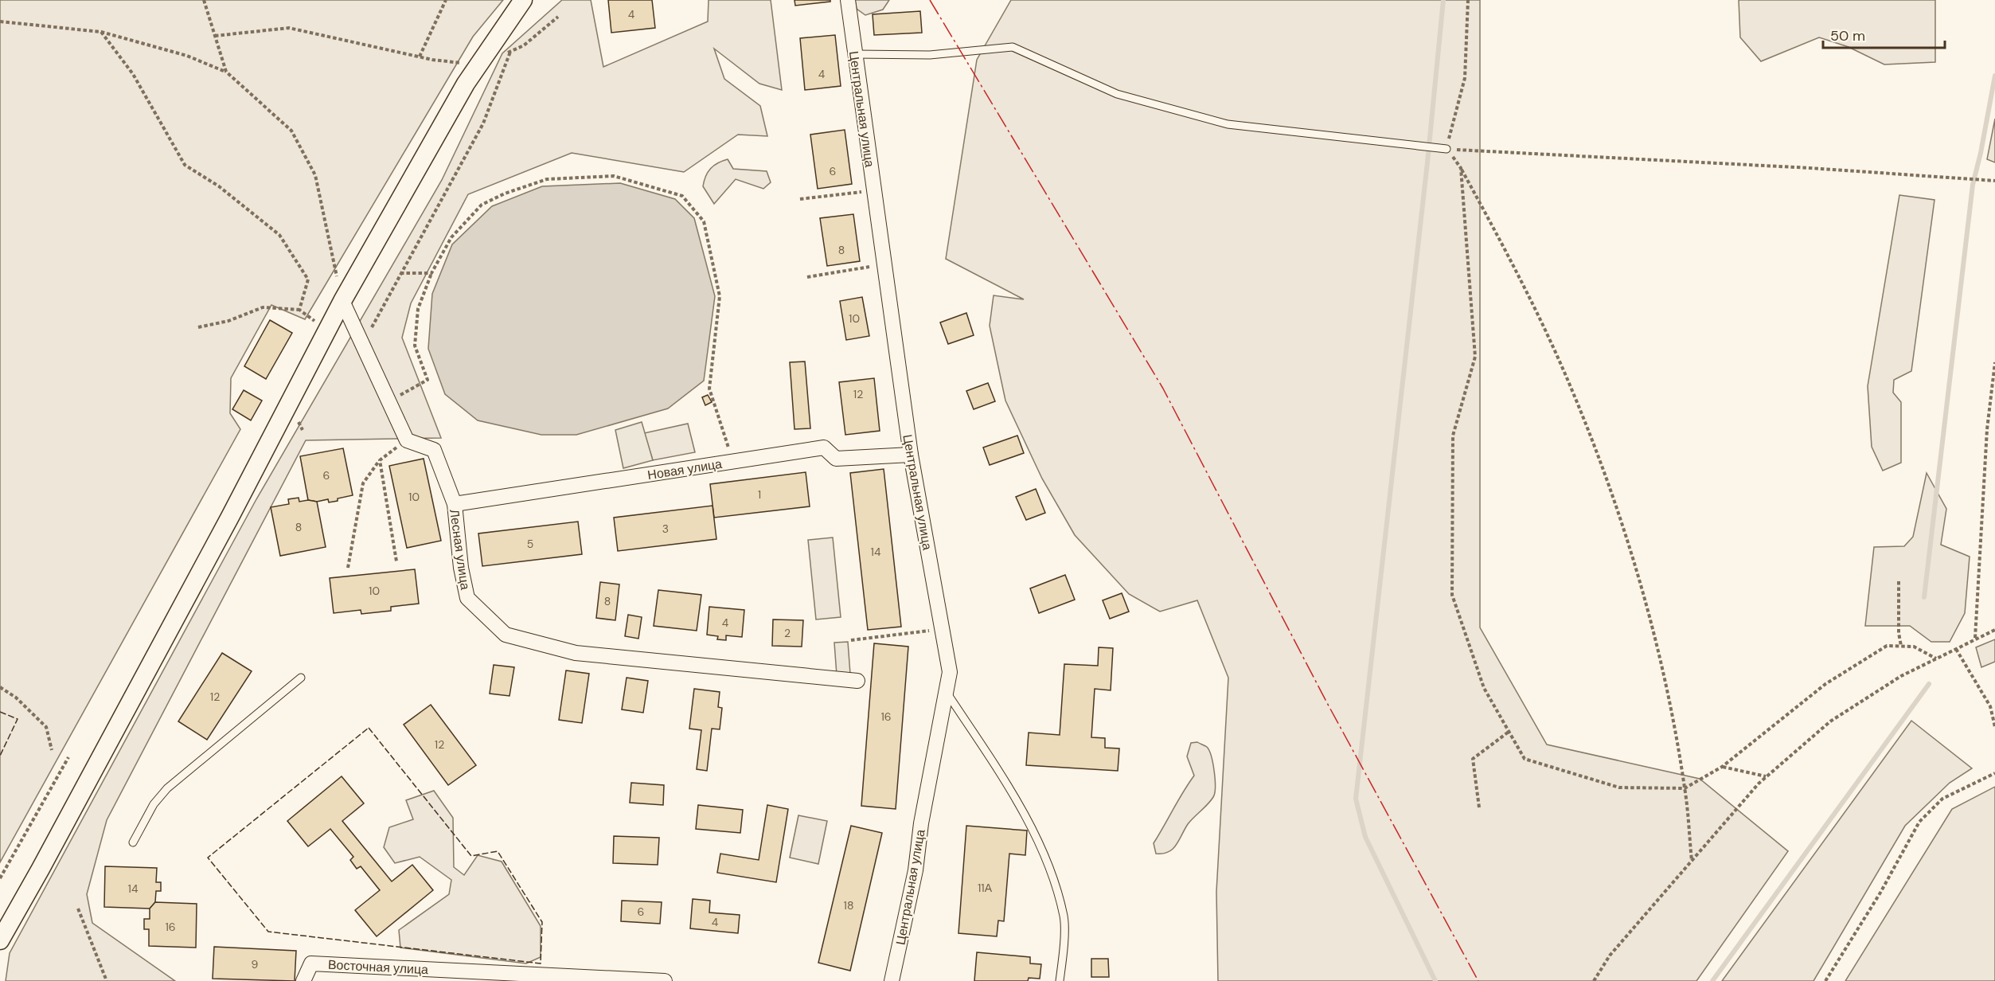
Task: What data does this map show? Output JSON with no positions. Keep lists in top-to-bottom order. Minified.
{"streets":{"street":["Центральная улица","Новая улица","Лесная улица","Восточная улица"]},"crossings":[["Центральная улица","Новая улица"],["Новая улица","Лесная улица"]],"house_numbers":["4","4","6","8","10","12","6","1","10","8","3","5","14","10","8","4","2","12","16","12","11А","14","18","6","4","16","9"],"scale_bar":"50 m"}
